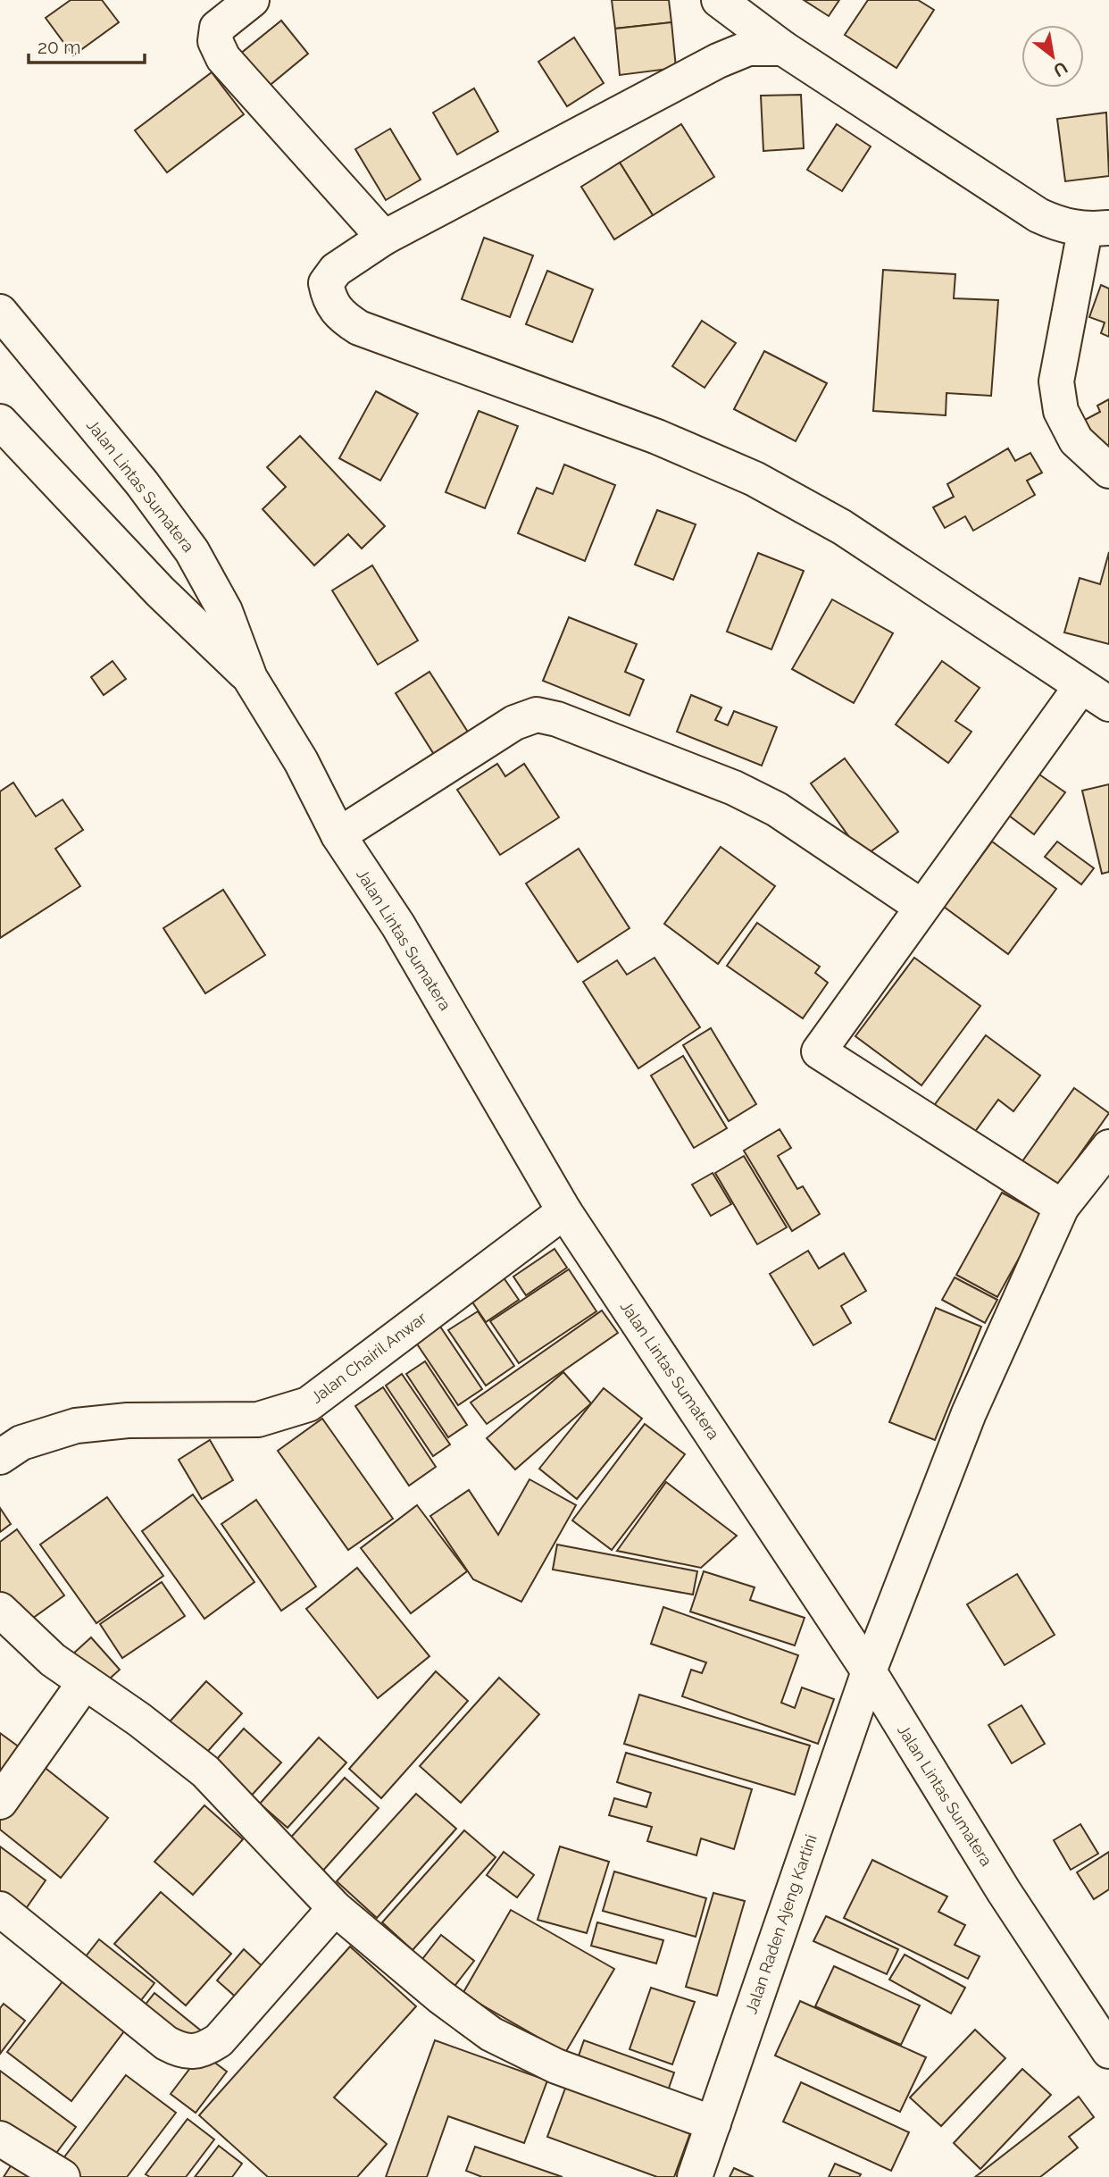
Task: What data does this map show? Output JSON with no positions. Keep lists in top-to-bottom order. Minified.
{"streets":{"main road":["Jalan Lintas Sumatera","Jalan Chairil Anwar","Jalan Raden Ajeng Kartini"]},"crossings":[["Jalan Lintas Sumatera","Jalan Chairil Anwar"],["Jalan Lintas Sumatera","Jalan Raden Ajeng Kartini"]],"scale_bar":"20 m","north":"bottom right"}
